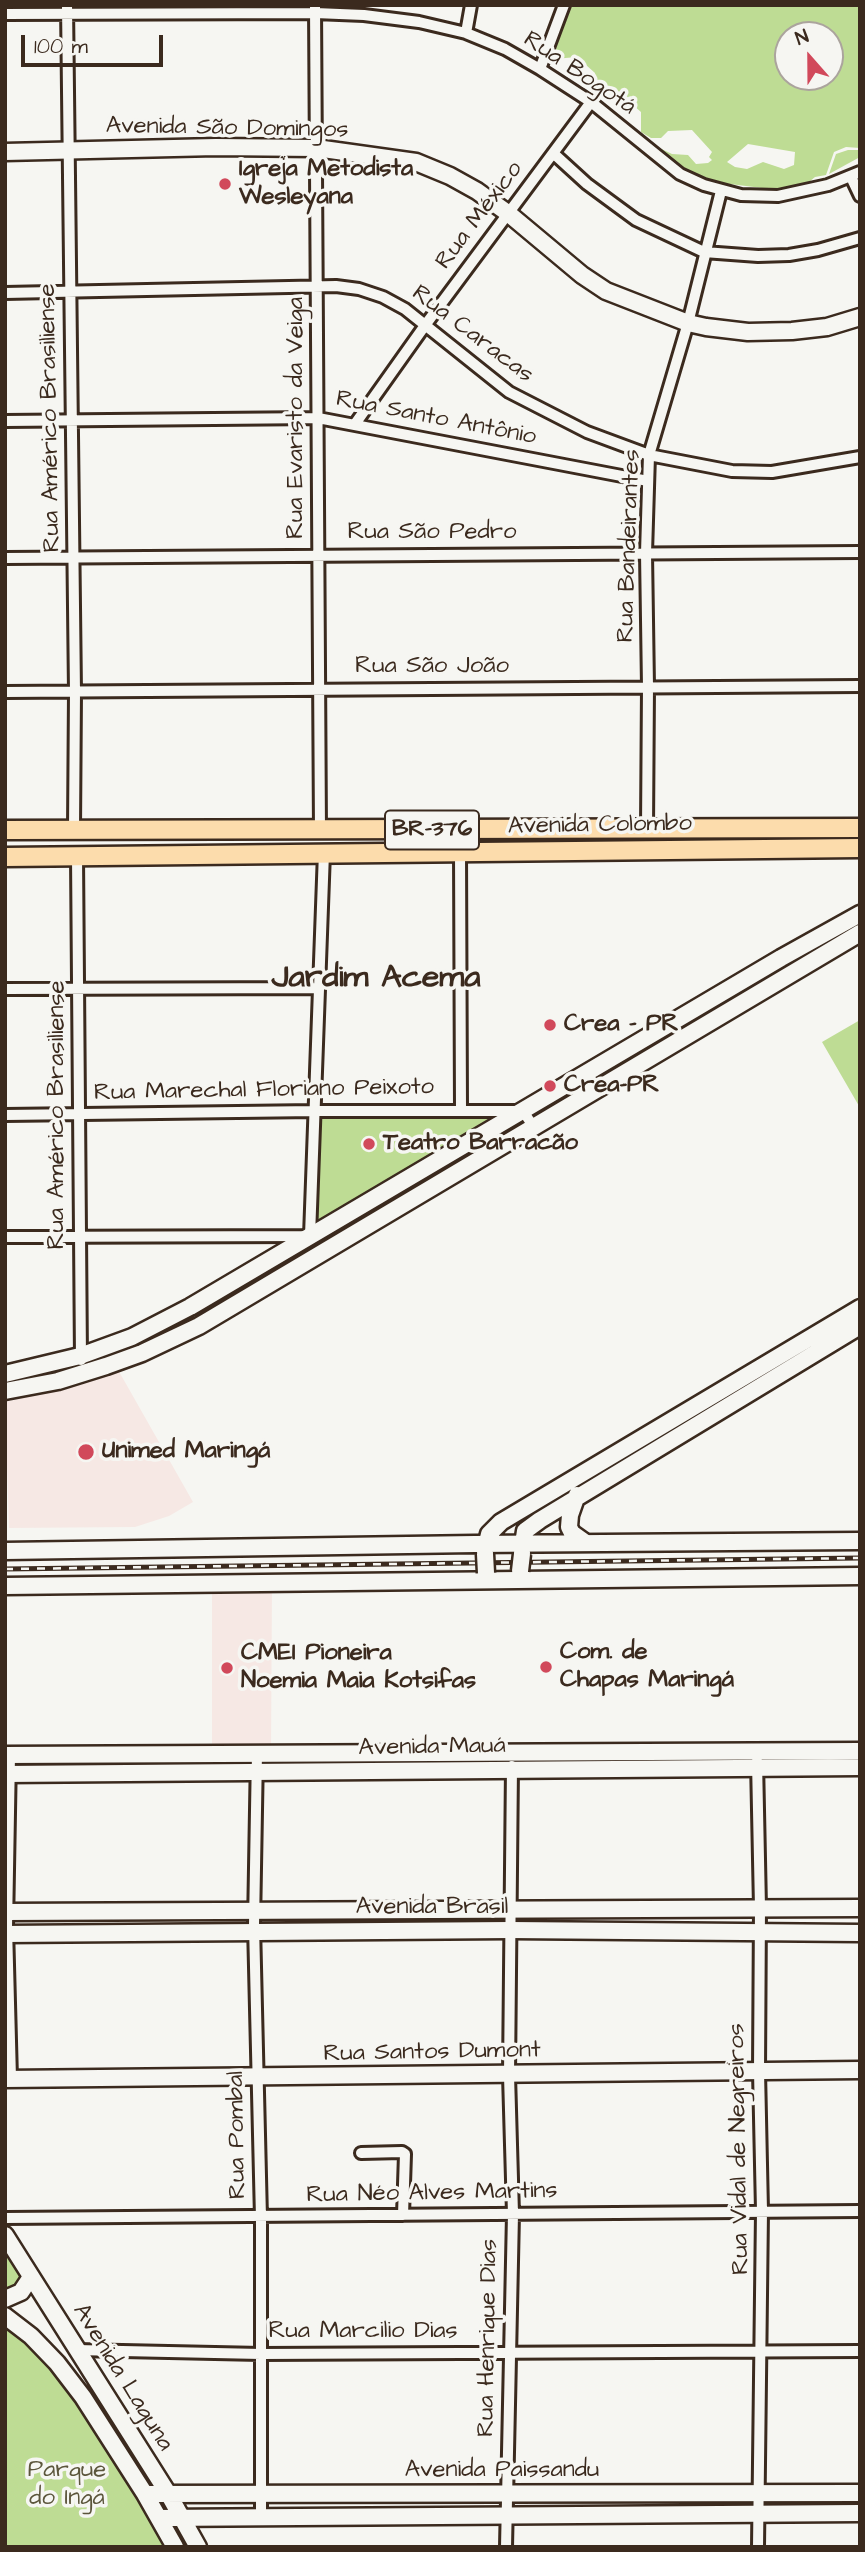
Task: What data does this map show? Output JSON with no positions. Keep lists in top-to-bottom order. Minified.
{"streets":{"main road":["Avenida São Domingos","Avenida Colombo","BR-376","Avenida Mauá","Avenida Brasil","Rua Santos Dumont","Avenida Laguna","Avenida Paissandu"],"street":["Rua Bogotá","Rua México","Rua Caracas","Rua Américo Brasiliense","Rua Evaristo da Veiga","Rua Santo Antônio","Rua São Pedro","Rua Bandeirantes","Rua São João","Rua Marechal Floriano Peixoto","Rua Pombal","Rua Vidal de Negreiros","Rua Néo Alves Martins","Rua Marcilio Dias","Rua Henrique Dias"]},"crossings":[["Rua Bogotá","Rua México"],["Rua Bogotá","Rua Américo Brasiliense"],["Rua Bogotá","Rua Evaristo da Veiga"],["Rua Bogotá","Rua Bandeirantes"],["Avenida São Domingos","Rua México"],["Avenida São Domingos","Rua Américo Brasiliense"],["Avenida São Domingos","Rua Evaristo da Veiga"],["Avenida São Domingos","Rua Bandeirantes"],["Rua México","Rua Caracas"],["Rua México","Rua Santo Antônio"],["Rua Caracas","Rua Américo Brasiliense"],["Rua Caracas","Rua Evaristo da Veiga"],["Rua Caracas","Rua Bandeirantes"],["Rua Américo Brasiliense","Rua Santo Antônio"],["Rua Américo Brasiliense","Rua São Pedro"],["Rua Américo Brasiliense","Rua São João"],["Rua Américo Brasiliense","Avenida Colombo"],["Rua Américo Brasiliense","Rua Marechal Floriano Peixoto"],["Rua Evaristo da Veiga","Rua Santo Antônio"],["Rua Evaristo da Veiga","Rua São Pedro"],["Rua Evaristo da Veiga","Rua São João"],["Rua Evaristo da Veiga","Avenida Colombo"],["Rua Santo Antônio","Rua Bandeirantes"],["Rua São Pedro","Rua Bandeirantes"],["Rua Bandeirantes","Rua São João"],["Rua Bandeirantes","Avenida Colombo"],["Avenida Mauá","Rua Pombal"],["Avenida Mauá","Rua Vidal de Negreiros"],["Avenida Mauá","Rua Henrique Dias"],["Avenida Brasil","Rua Pombal"],["Avenida Brasil","Rua Vidal de Negreiros"],["Avenida Brasil","Rua Henrique Dias"],["Rua Santos Dumont","Rua Pombal"],["Rua Santos Dumont","Rua Vidal de Negreiros"],["Rua Santos Dumont","Rua Henrique Dias"],["Rua Pombal","Rua Néo Alves Martins"],["Rua Pombal","Rua Marcilio Dias"],["Rua Pombal","Avenida Paissandu"],["Rua Vidal de Negreiros","Rua Néo Alves Martins"],["Rua Vidal de Negreiros","Rua Marcilio Dias"],["Rua Vidal de Negreiros","Avenida Paissandu"],["Rua Néo Alves Martins","Rua Henrique Dias"],["Rua Marcilio Dias","Rua Henrique Dias"],["Rua Marcilio Dias","Avenida Laguna"],["Rua Henrique Dias","Avenida Paissandu"],["Avenida Laguna","Avenida Paissandu"]],"districts":["Jardim Acema"],"parks":["Parque do Ingá"],"places":["Igreja Metodista Wesleyana","Crea - PR","Crea-PR","Teatro Barracão","Unimed Maringá","Com. de Chapas Maringá","CMEI Pioneira Noemia Maia Kotsifas"],"scale_bar":"100 m","north":"top"}
